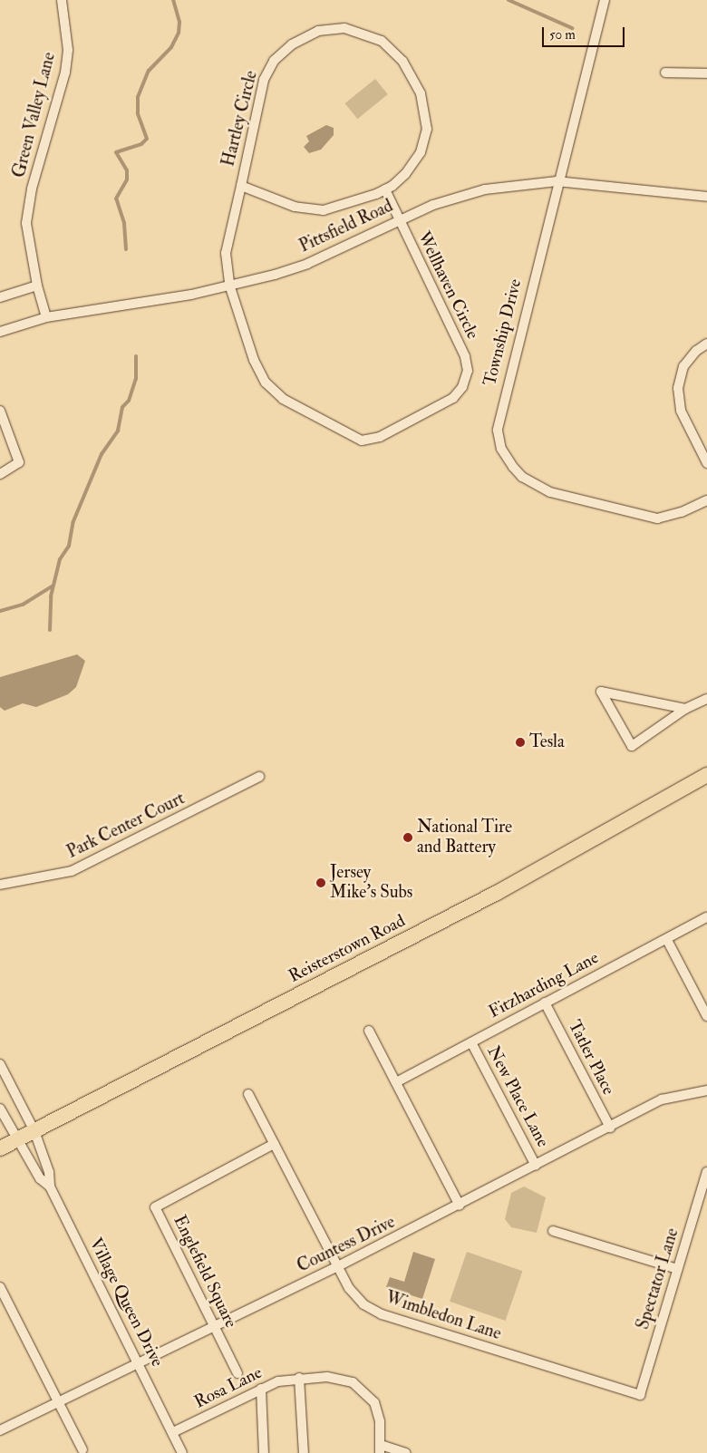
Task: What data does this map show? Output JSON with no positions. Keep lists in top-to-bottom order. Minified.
{"streets":{"main road":["Reisterstown Road"],"street":["Green Valley Lane","Hartley Circle","Pittsfield Road","Wellhaven Circle","Township Drive","Park Center Court","Fitzharding Lane","Tatler Place","New Place Lane","Countess Drive","Englefield Square","Spectator Lane","Village Queen Drive","Wimbledon Lane","Rosa Lane"]},"crossings":[["Green Valley Lane","Pittsfield Road"],["Hartley Circle","Pittsfield Road"],["Hartley Circle","Wellhaven Circle"],["Pittsfield Road","Wellhaven Circle"],["Pittsfield Road","Township Drive"],["Reisterstown Road","Village Queen Drive"],["Fitzharding Lane","Tatler Place"],["Fitzharding Lane","New Place Lane"],["Tatler Place","Countess Drive"],["New Place Lane","Countess Drive"],["Countess Drive","Englefield Square"],["Countess Drive","Village Queen Drive"],["Countess Drive","Wimbledon Lane"],["Englefield Square","Wimbledon Lane"],["Spectator Lane","Wimbledon Lane"],["Village Queen Drive","Rosa Lane"]],"places":["Tesla","National Tire and Battery","Jersey Mike's Subs"],"scale_bar":"50 m"}
